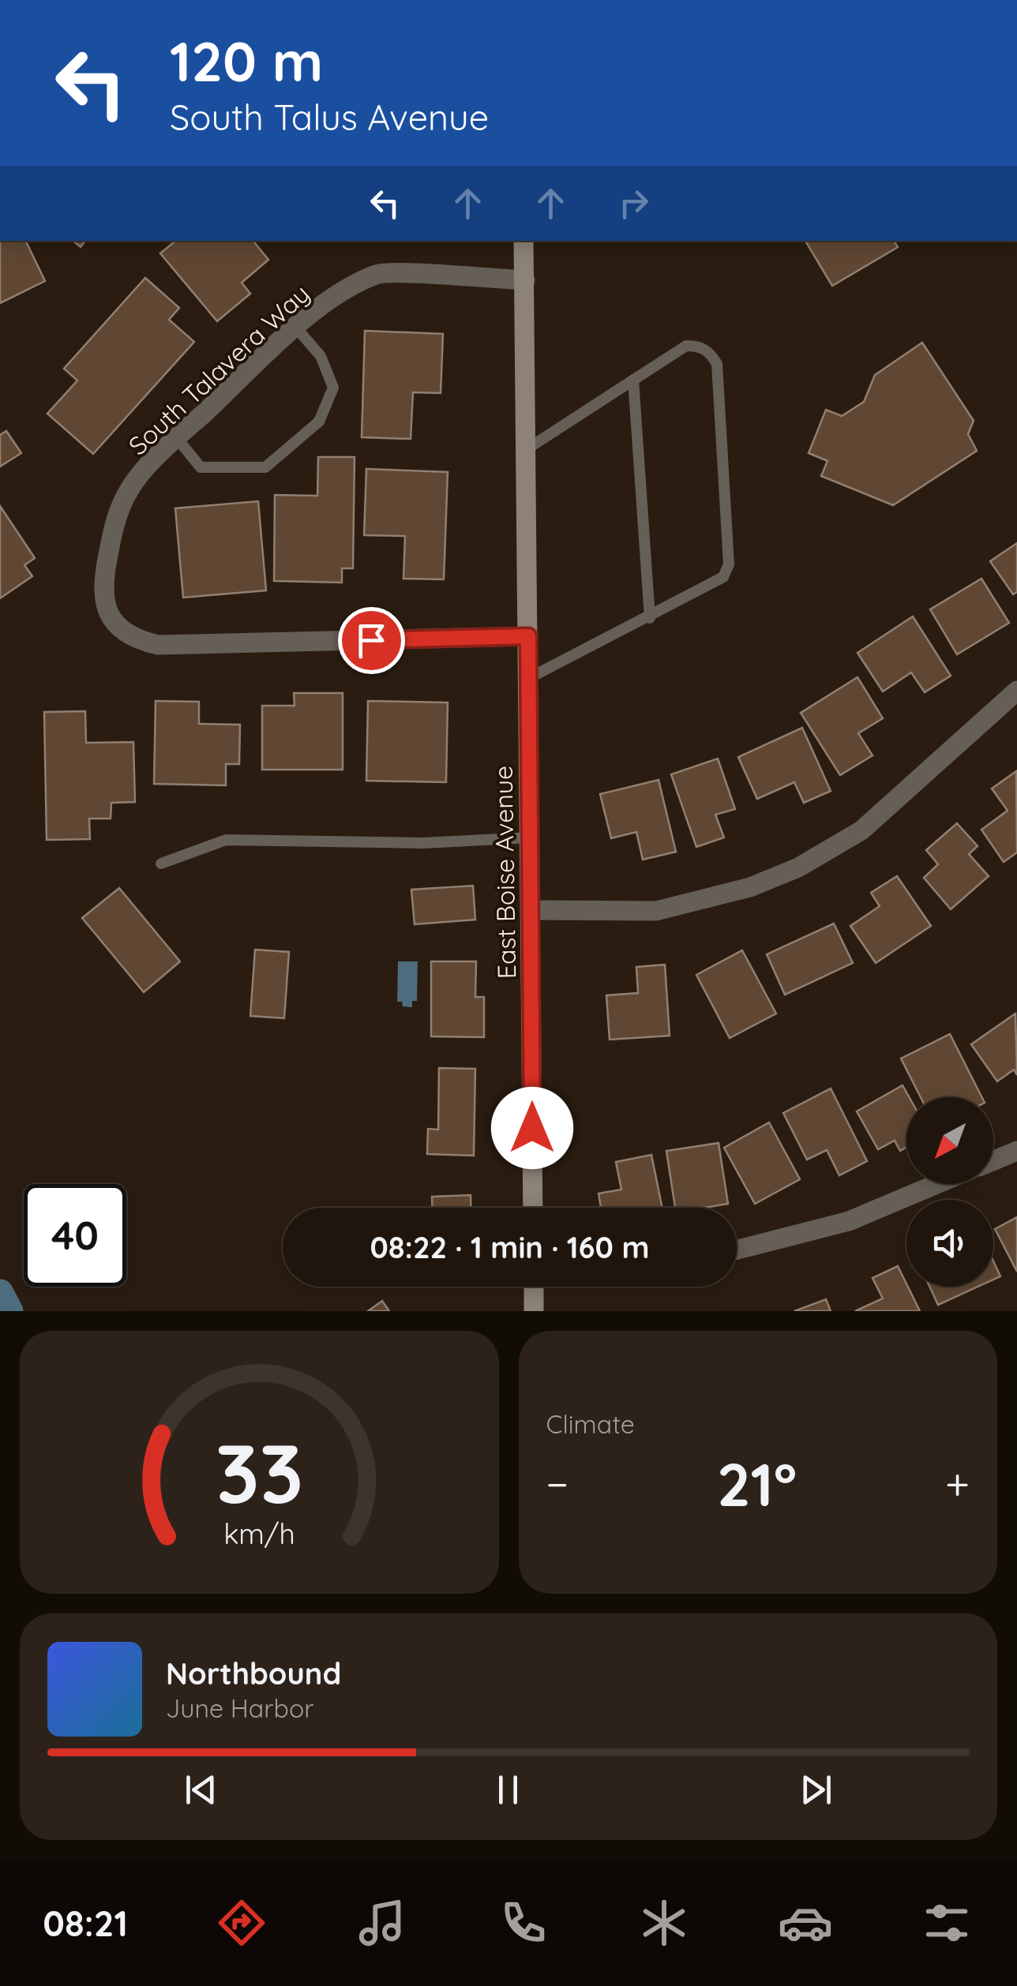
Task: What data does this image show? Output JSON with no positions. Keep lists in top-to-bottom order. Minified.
{"streets":{"street":["South Talavera Way","East Boise Avenue"]},"crossings":[["South Talavera Way","East Boise Avenue"]],"north":"bottom left","page":{"turn":["120 m","South Talus Avenue"],"limit":"40","trip":"08:22 · 1 min · 160 m","tile":"Climate","heat":["−","21°","+"],"song":["Northbound","June Harbor"],"tabs":"08:21","gauge":["33","km/h"]}}
